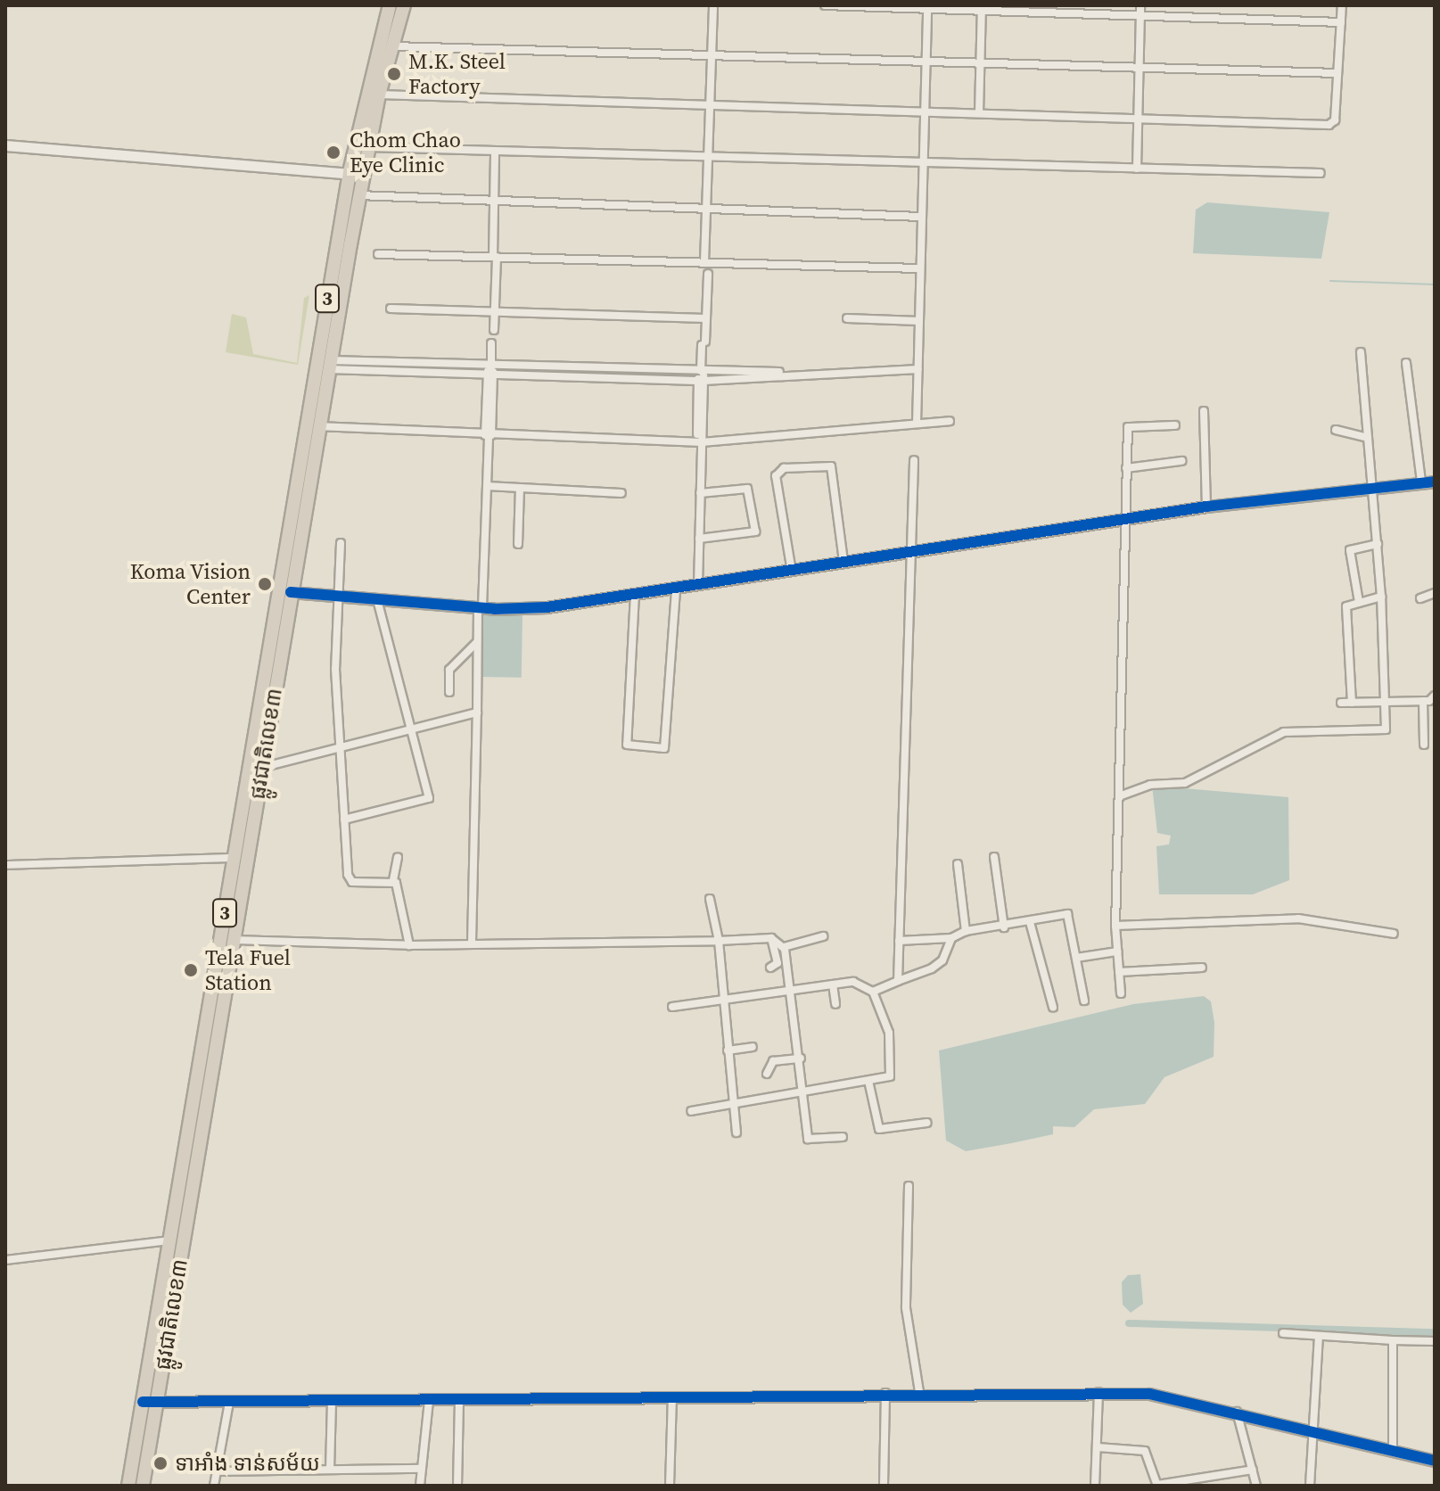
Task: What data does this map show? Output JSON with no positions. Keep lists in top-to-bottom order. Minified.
{"streets":{"highway":["3","ផ្លូវជាតិលេខ៣"]},"places":["M.K. Steel Factory","Chom Chao Eye Clinic","Koma Vision Center","Tela Fuel Station","ទាអាំង ទាន់សម័យ"]}
